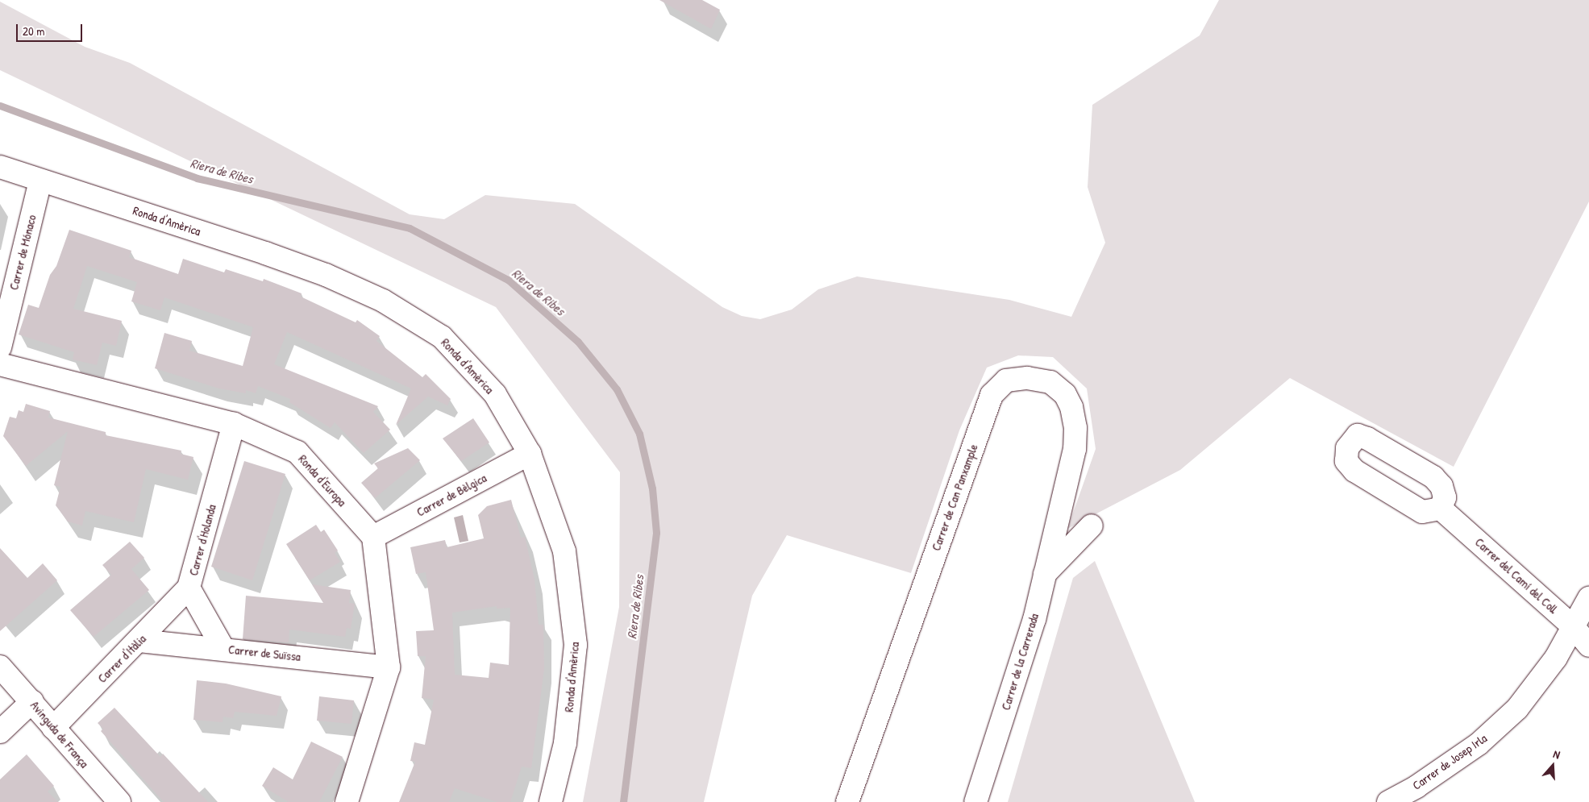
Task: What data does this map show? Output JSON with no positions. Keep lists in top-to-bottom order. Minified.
{"streets":{"street":["Ronda d'Amèrica","Carrer de Mónaco","Ronda d'Europa","Carrer de Bèlgica","Carrer de Can Panxample","Carrer d'Holanda","Carrer del Camí del Coll","Carrer de Suïssa","Carrer d'Itàlia","Carrer de la Carrerada","Avinguda de França","Carrer de Josep Irla"]},"crossings":[["Ronda d'Amèrica","Carrer de Mónaco"],["Ronda d'Amèrica","Carrer de Bèlgica"],["Ronda d'Europa","Carrer de Bèlgica"],["Ronda d'Europa","Carrer d'Holanda"],["Carrer de Can Panxample","Carrer de la Carrerada"],["Carrer d'Holanda","Carrer de Suïssa"],["Carrer d'Holanda","Carrer d'Itàlia"],["Carrer del Camí del Coll","Carrer de Josep Irla"],["Carrer de Suïssa","Carrer d'Itàlia"],["Carrer d'Itàlia","Avinguda de França"]],"water":["Riera de Ribes"],"scale_bar":"20 m","north":"top"}
